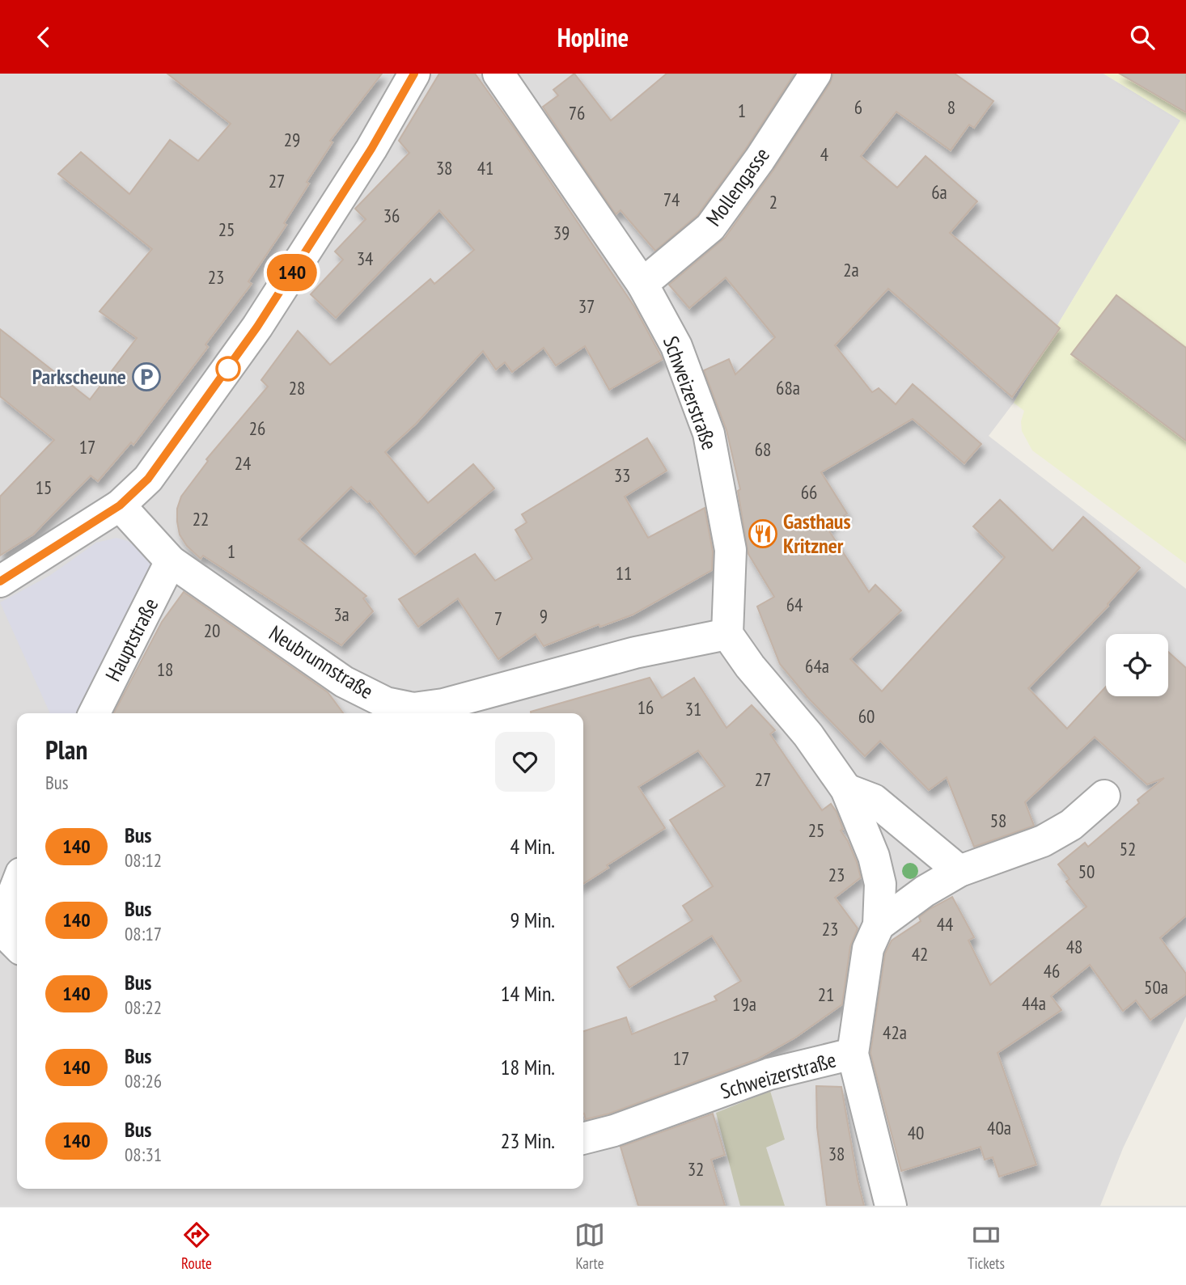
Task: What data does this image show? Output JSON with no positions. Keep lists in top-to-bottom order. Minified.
{"streets":{"street":["Mollengasse","Schweizerstraße","Hauptstraße","Neubrunnstraße"]},"crossings":[["Mollengasse","Schweizerstraße"],["Schweizerstraße","Neubrunnstraße"],["Hauptstraße","Neubrunnstraße"]],"places":{"parking":["Parkscheune"],"restaurant":["Gasthaus Kritzner"]},"lines":["bus line 140"],"house_numbers":["6","8","1","76","29","4","38","41","27","6a","74","2","36","25","39","34","2a","23","37","28","68a","26","17","68","24","33","15","66","22","1","11","64","3a","9","7","20","64a","18","16","31","60","27","58","25","52","50","23","44","23","48","42","46","50a","21","44a","19a","42a","17","40a","40","38","32"],"page":{"header":"Hopline","on_map":"140","heading":["Plan","Bus"],"list":[{"mark":"140","name":"Bus","note":"08:12","value":"4 Min."},{"mark":"140","name":"Bus","note":"08:17","value":"9 Min."},{"mark":"140","name":"Bus","note":"08:22","value":"14 Min."},{"mark":"140","name":"Bus","note":"08:26","value":"18 Min."},{"mark":"140","name":"Bus","note":"08:31","value":"23 Min."}],"tabs":["Route","Karte","Tickets"]}}
